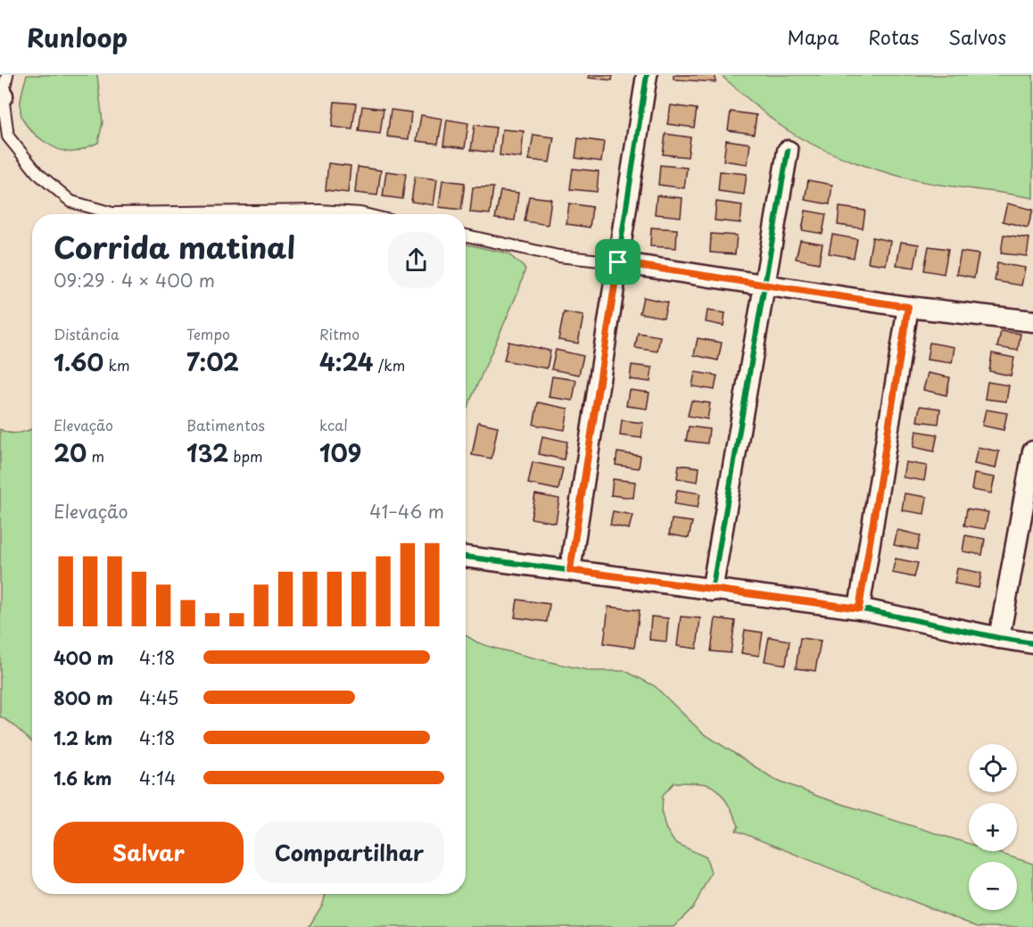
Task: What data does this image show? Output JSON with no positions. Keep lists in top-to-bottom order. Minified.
{"page":{"header":"Runloop","nav":["Mapa","Rotas","Salvos"],"heading":["Corrida matinal","09:29 · 4 × 400 m"],"stats":[["Distância","1.60 km"],["Tempo","7:02"],["Ritmo","4:24 /km"],["Elevação","20 m"],["Batimentos","132 bpm"],["kcal","109"]],"chart":["Elevação","41–46 m"],"list":[{"name":"400 m","note":"4:18"},{"name":"800 m","note":"4:45"},{"name":"1.2 km","note":"4:18"},{"name":"1.6 km","note":"4:14"}],"map_buttons":["+","−"],"buttons":["Salvar","Compartilhar"]}}
